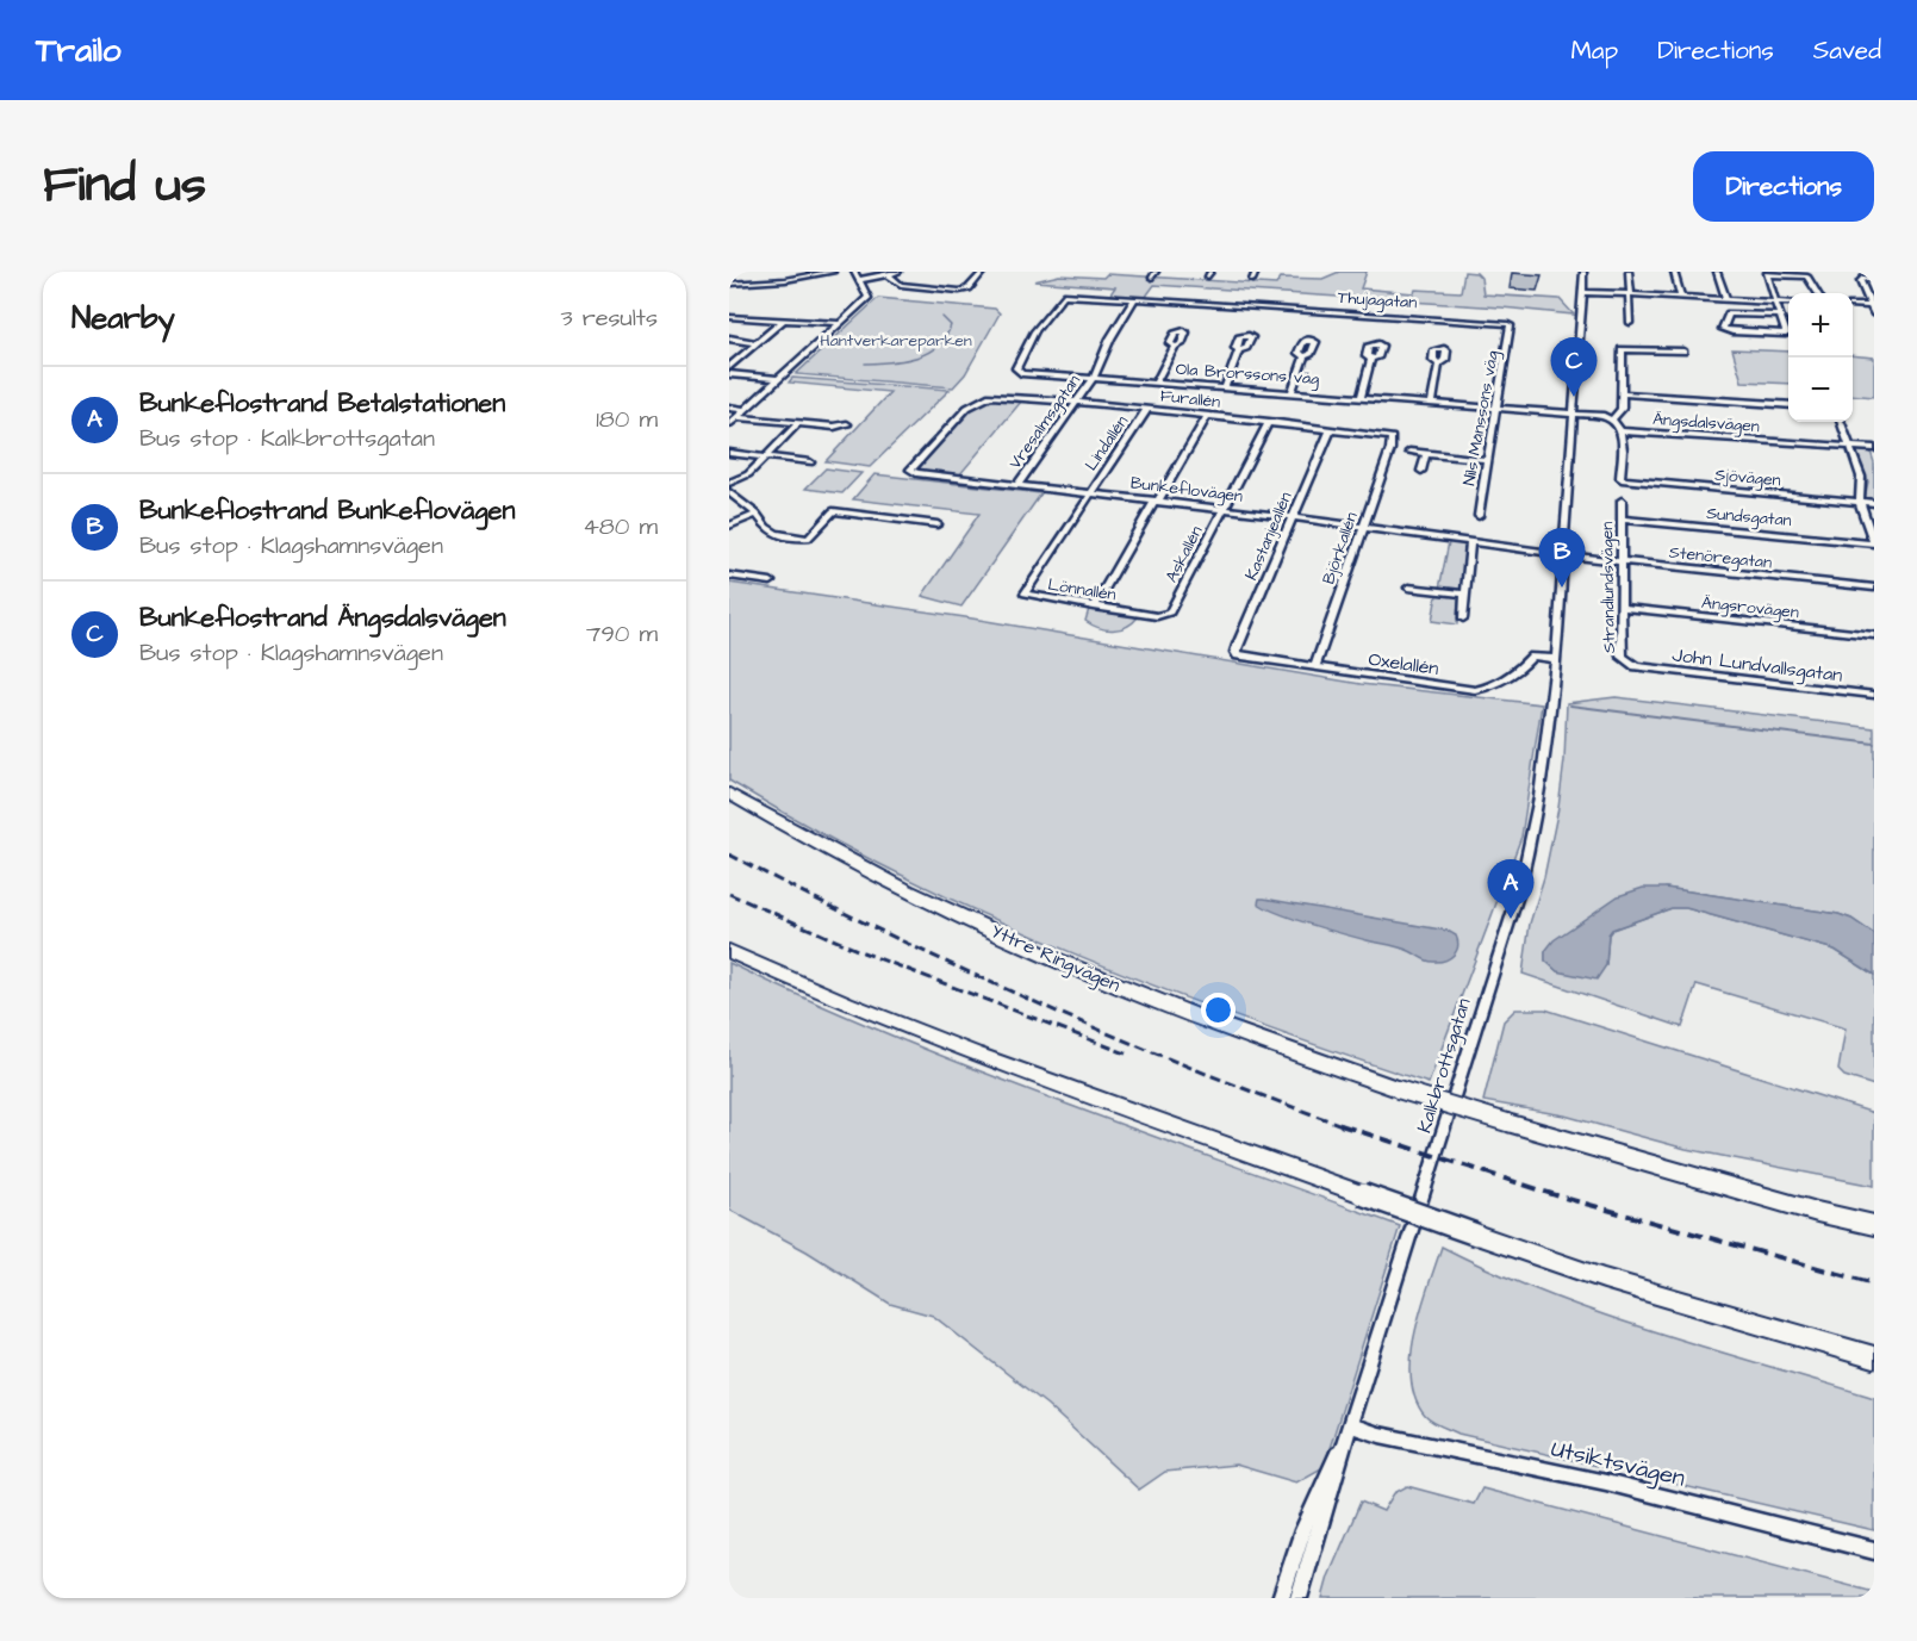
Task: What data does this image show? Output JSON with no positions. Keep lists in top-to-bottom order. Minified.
{"streets":{"highway":["Yttre Ringvägen"],"street":["Thujagatan","Ola Brorssons väg","Furallén","Nils Månssons väg","Vresalmsgatan","Ängsdalsvägen","Lindallén","Sjövägen","Bunkeflovägen","Sundsgatan","Kastanjeallén","Björkallén","Askallén","Stenöregatan","Strandlundsvägen","Lönnallén","Ängsrovägen","Oxelallén","John Lundvallsgatan","Kalkbrottsgatan","Utsiktsvägen"]},"crossings":[["Thujagatan","Ola Brorssons väg"],["Thujagatan","Nils Månssons väg"],["Thujagatan","Vresalmsgatan"],["Ola Brorssons väg","Nils Månssons väg"],["Ola Brorssons väg","Vresalmsgatan"],["Ola Brorssons väg","Kalkbrottsgatan"],["Furallén","Vresalmsgatan"],["Furallén","Lindallén"],["Furallén","Bunkeflovägen"],["Furallén","Kastanjeallén"],["Furallén","Björkallén"],["Furallén","Askallén"],["Vresalmsgatan","Bunkeflovägen"],["Ängsdalsvägen","Sjövägen"],["Lindallén","Bunkeflovägen"],["Lindallén","Lönnallén"],["Bunkeflovägen","Kastanjeallén"],["Bunkeflovägen","Björkallén"],["Bunkeflovägen","Askallén"],["Bunkeflovägen","Stenöregatan"],["Bunkeflovägen","Lönnallén"],["Bunkeflovägen","Kalkbrottsgatan"],["Sundsgatan","Strandlundsvägen"],["Kastanjeallén","Oxelallén"],["Björkallén","Oxelallén"],["Askallén","Lönnallén"],["Stenöregatan","Strandlundsvägen"],["Stenöregatan","Kalkbrottsgatan"],["Strandlundsvägen","Ängsrovägen"],["Strandlundsvägen","John Lundvallsgatan"],["Oxelallén","Kalkbrottsgatan"],["Kalkbrottsgatan","Utsiktsvägen"]],"parks":["Hantverkareparken"],"page":{"header":"Trailo","nav":["Map","Directions","Saved"],"title":"Find us","buttons":"Directions","heading":["Nearby","3 results"],"map_buttons":["+","−"],"pins":["C","B","A"],"list":[{"mark":"A","name":"Bunkeflostrand Betalstationen","note":"Bus stop · Kalkbrottsgatan","value":"180 m"},{"mark":"B","name":"Bunkeflostrand Bunkeflovägen","note":"Bus stop · Klagshamnsvägen","value":"480 m"},{"mark":"C","name":"Bunkeflostrand Ängsdalsvägen","note":"Bus stop · Klagshamnsvägen","value":"790 m"}]}}
